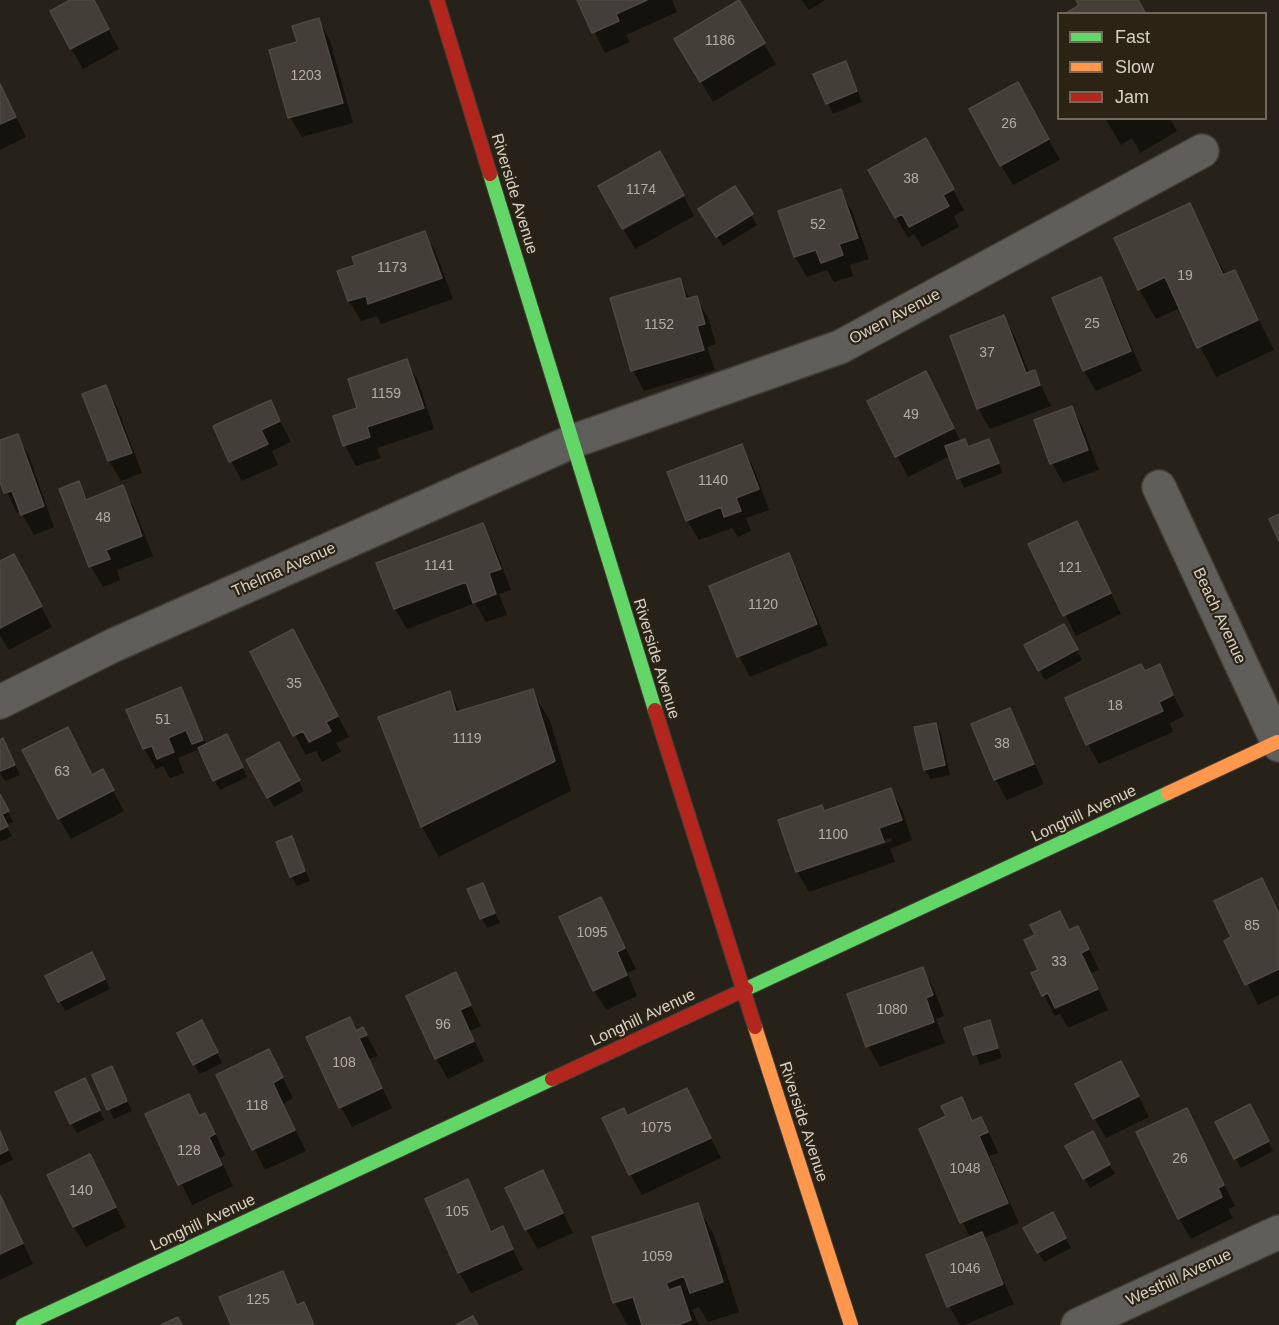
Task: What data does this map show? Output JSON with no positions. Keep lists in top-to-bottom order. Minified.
{"streets":{"main road":["Riverside Avenue","Longhill Avenue"],"street":["Owen Avenue","Thelma Avenue","Beach Avenue","Westhill Avenue"]},"crossings":[["Riverside Avenue","Owen Avenue"],["Riverside Avenue","Thelma Avenue"],["Riverside Avenue","Longhill Avenue"],["Owen Avenue","Thelma Avenue"],["Beach Avenue","Longhill Avenue"]],"house_numbers":["1186","1203","26","38","1174","52","1173","19","25","1152","37","1159","49","1140","48","1141","121","1120","35","18","51","1119","38","63","1100","85","1095","33","1080","96","108","118","1075","128","26","1048","140","105","1059","1046","125"],"legend":["Fast","Slow","Jam"]}
